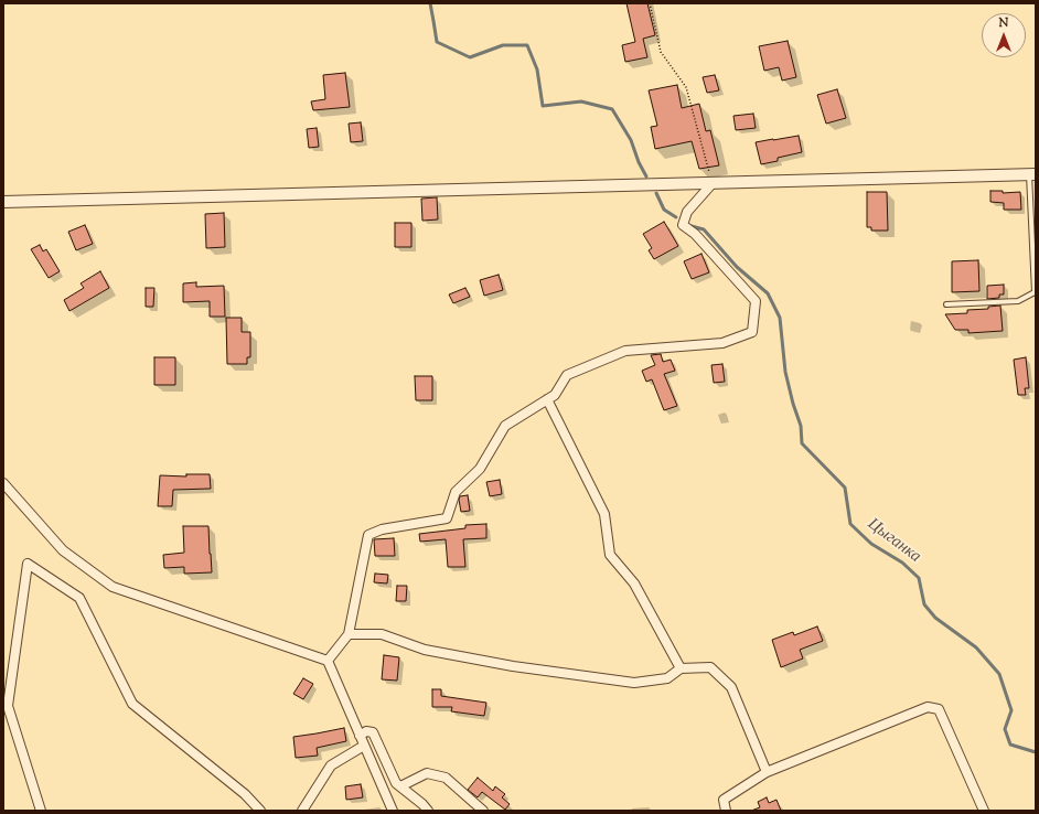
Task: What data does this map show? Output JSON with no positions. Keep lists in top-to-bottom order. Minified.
{"water":["Цыганка"],"north":"top"}
